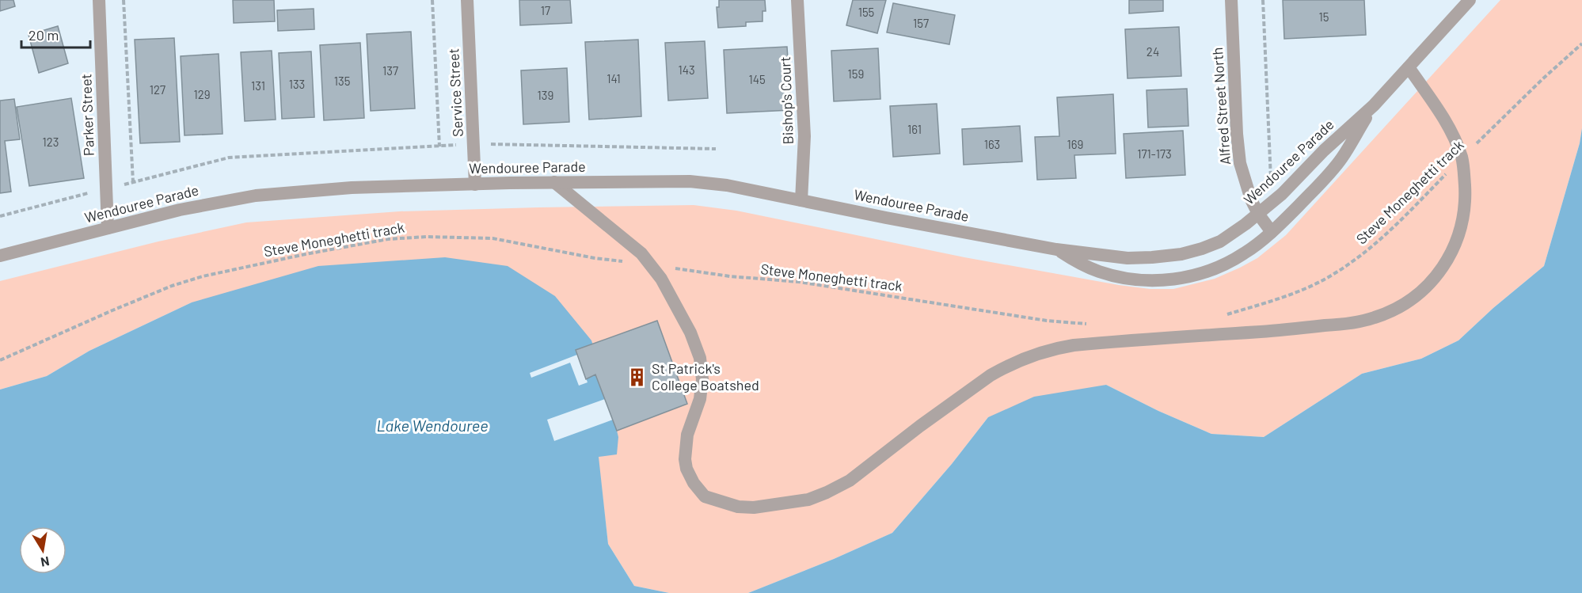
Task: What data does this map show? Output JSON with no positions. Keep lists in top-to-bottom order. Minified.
{"streets":{"street":["Service Street","Bishop's Court","Alfred Street North","Parker Street","Wendouree Parade"],"path":["Steve Moneghetti track"]},"crossings":[["Service Street","Wendouree Parade"],["Bishop's Court","Wendouree Parade"],["Alfred Street North","Wendouree Parade"],["Parker Street","Wendouree Parade"]],"water":["Lake Wendouree"],"places":{"building":["St Patrick's College Boatshed"]},"house_numbers":["17","155","15","157","24","143","137","159","141","145","135","133","131","127","129","139","161","123","163","169","171-173"],"scale_bar":"20 m","north":"bottom"}
